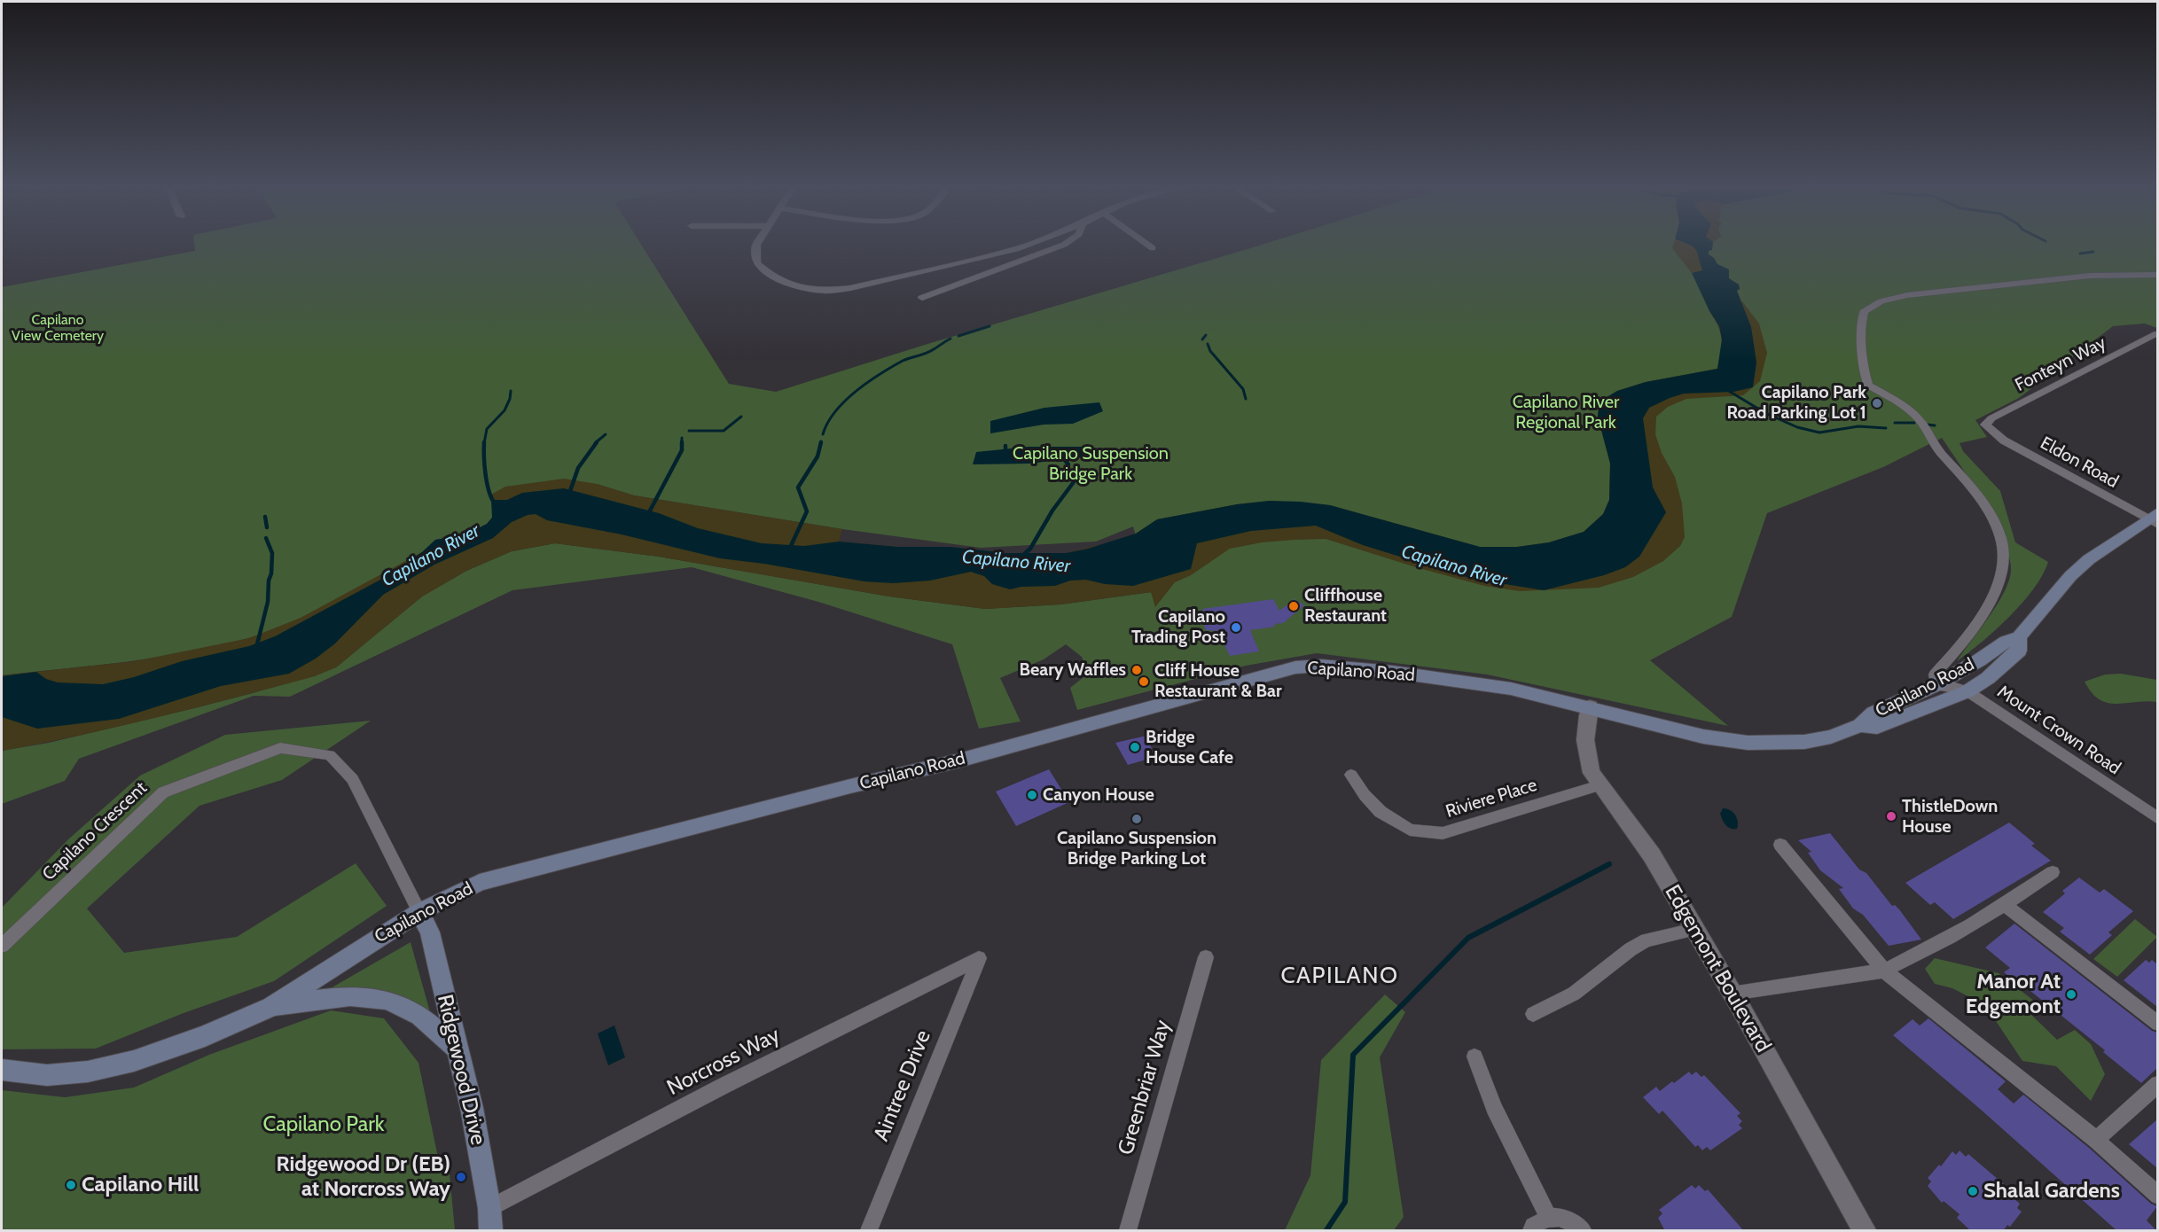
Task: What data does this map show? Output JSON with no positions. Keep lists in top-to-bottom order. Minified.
{"streets":{"main road":["Capilano Road","Ridgewood Drive"],"street":["Fonteyn Way","Eldon Road","Mount Crown Road","Riviere Place","Capilano Crescent","Edgemont Boulevard","Norcross Way","Aintree Drive","Greenbriar Way"]},"crossings":[["Fonteyn Way","Eldon Road"],["Eldon Road","Capilano Road"],["Capilano Road","Mount Crown Road"],["Capilano Road","Capilano Crescent"],["Capilano Road","Edgemont Boulevard"],["Capilano Road","Ridgewood Drive"],["Riviere Place","Edgemont Boulevard"],["Capilano Crescent","Ridgewood Drive"],["Norcross Way","Ridgewood Drive"],["Norcross Way","Aintree Drive"]],"districts":["CAPILANO"],"water":["Capilano River"],"parks":["Capilano View Cemetery","Capilano River Regional Park","Capilano Suspension Bridge Park","Capilano Park"],"places":["Capilano Park Road Parking Lot 1","Cliffhouse Restaurant","Capilano Trading Post","Beary Waffles","Cliff House Restaurant & Bar","Bridge House Cafe","Canyon House","ThistleDown House","Capilano Suspension Bridge Parking Lot","Manor At Edgemont","Ridgewood Dr (EB) at Norcross Way","Capilano Hill","Shalal Gardens"]}
